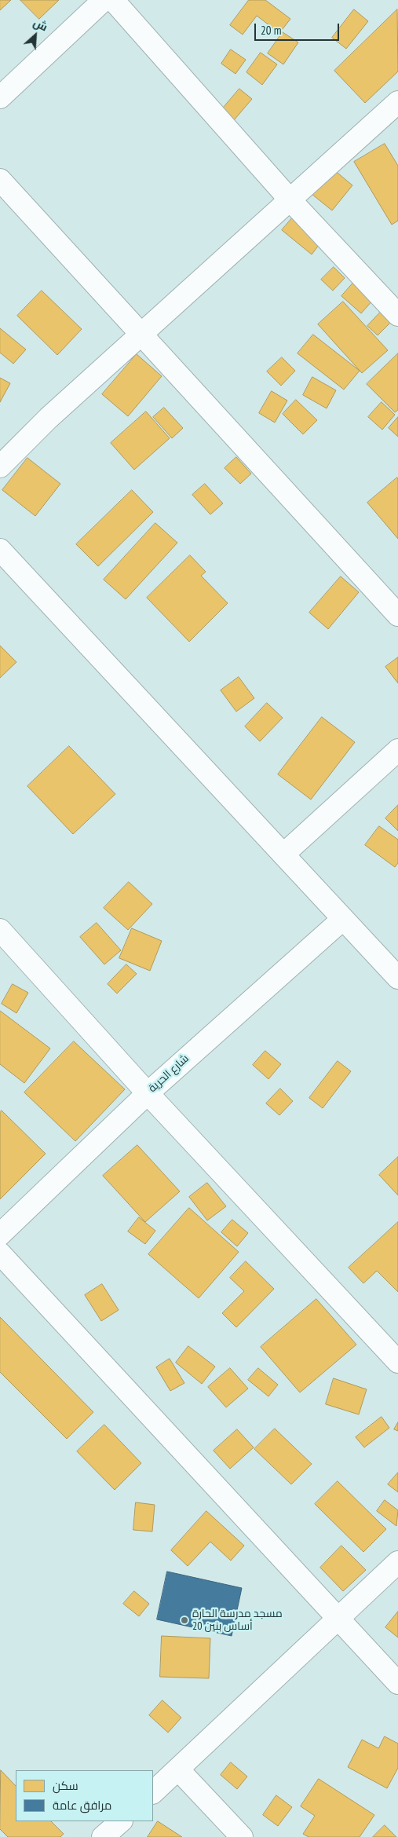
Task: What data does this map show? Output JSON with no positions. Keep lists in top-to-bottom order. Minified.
{"streets":{"street":["شارع الحرية"]},"places":["مسجد مدرسة الحارة 20 أساس بنين"],"legend":["سكن","مرافق عامة"],"scale_bar":"20 m","north":"top right"}
